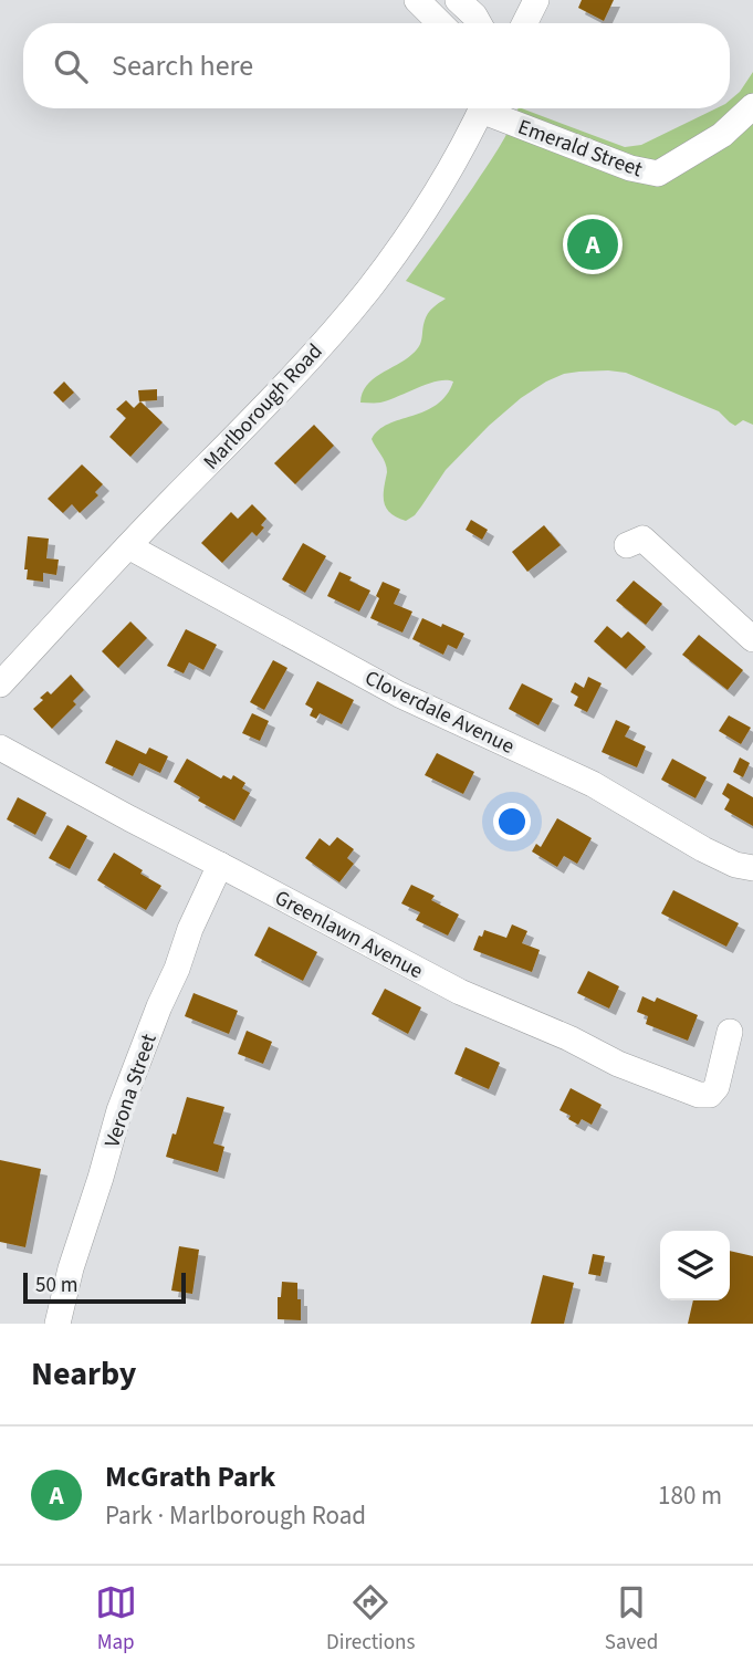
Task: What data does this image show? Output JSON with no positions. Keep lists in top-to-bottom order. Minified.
{"streets":{"street":["Emerald Street","Marlborough Road","Cloverdale Avenue","Greenlawn Avenue","Verona Street"]},"crossings":[["Marlborough Road","Cloverdale Avenue"],["Greenlawn Avenue","Verona Street"]],"scale_bar":"50 m","page":{"search":"Search here","pins":"A","scale":"50 m","heading":"Nearby","list":[{"mark":"A","name":"McGrath Park","note":"Park · Marlborough Road","value":"180 m"}],"nav":["Map","Directions","Saved"]}}
